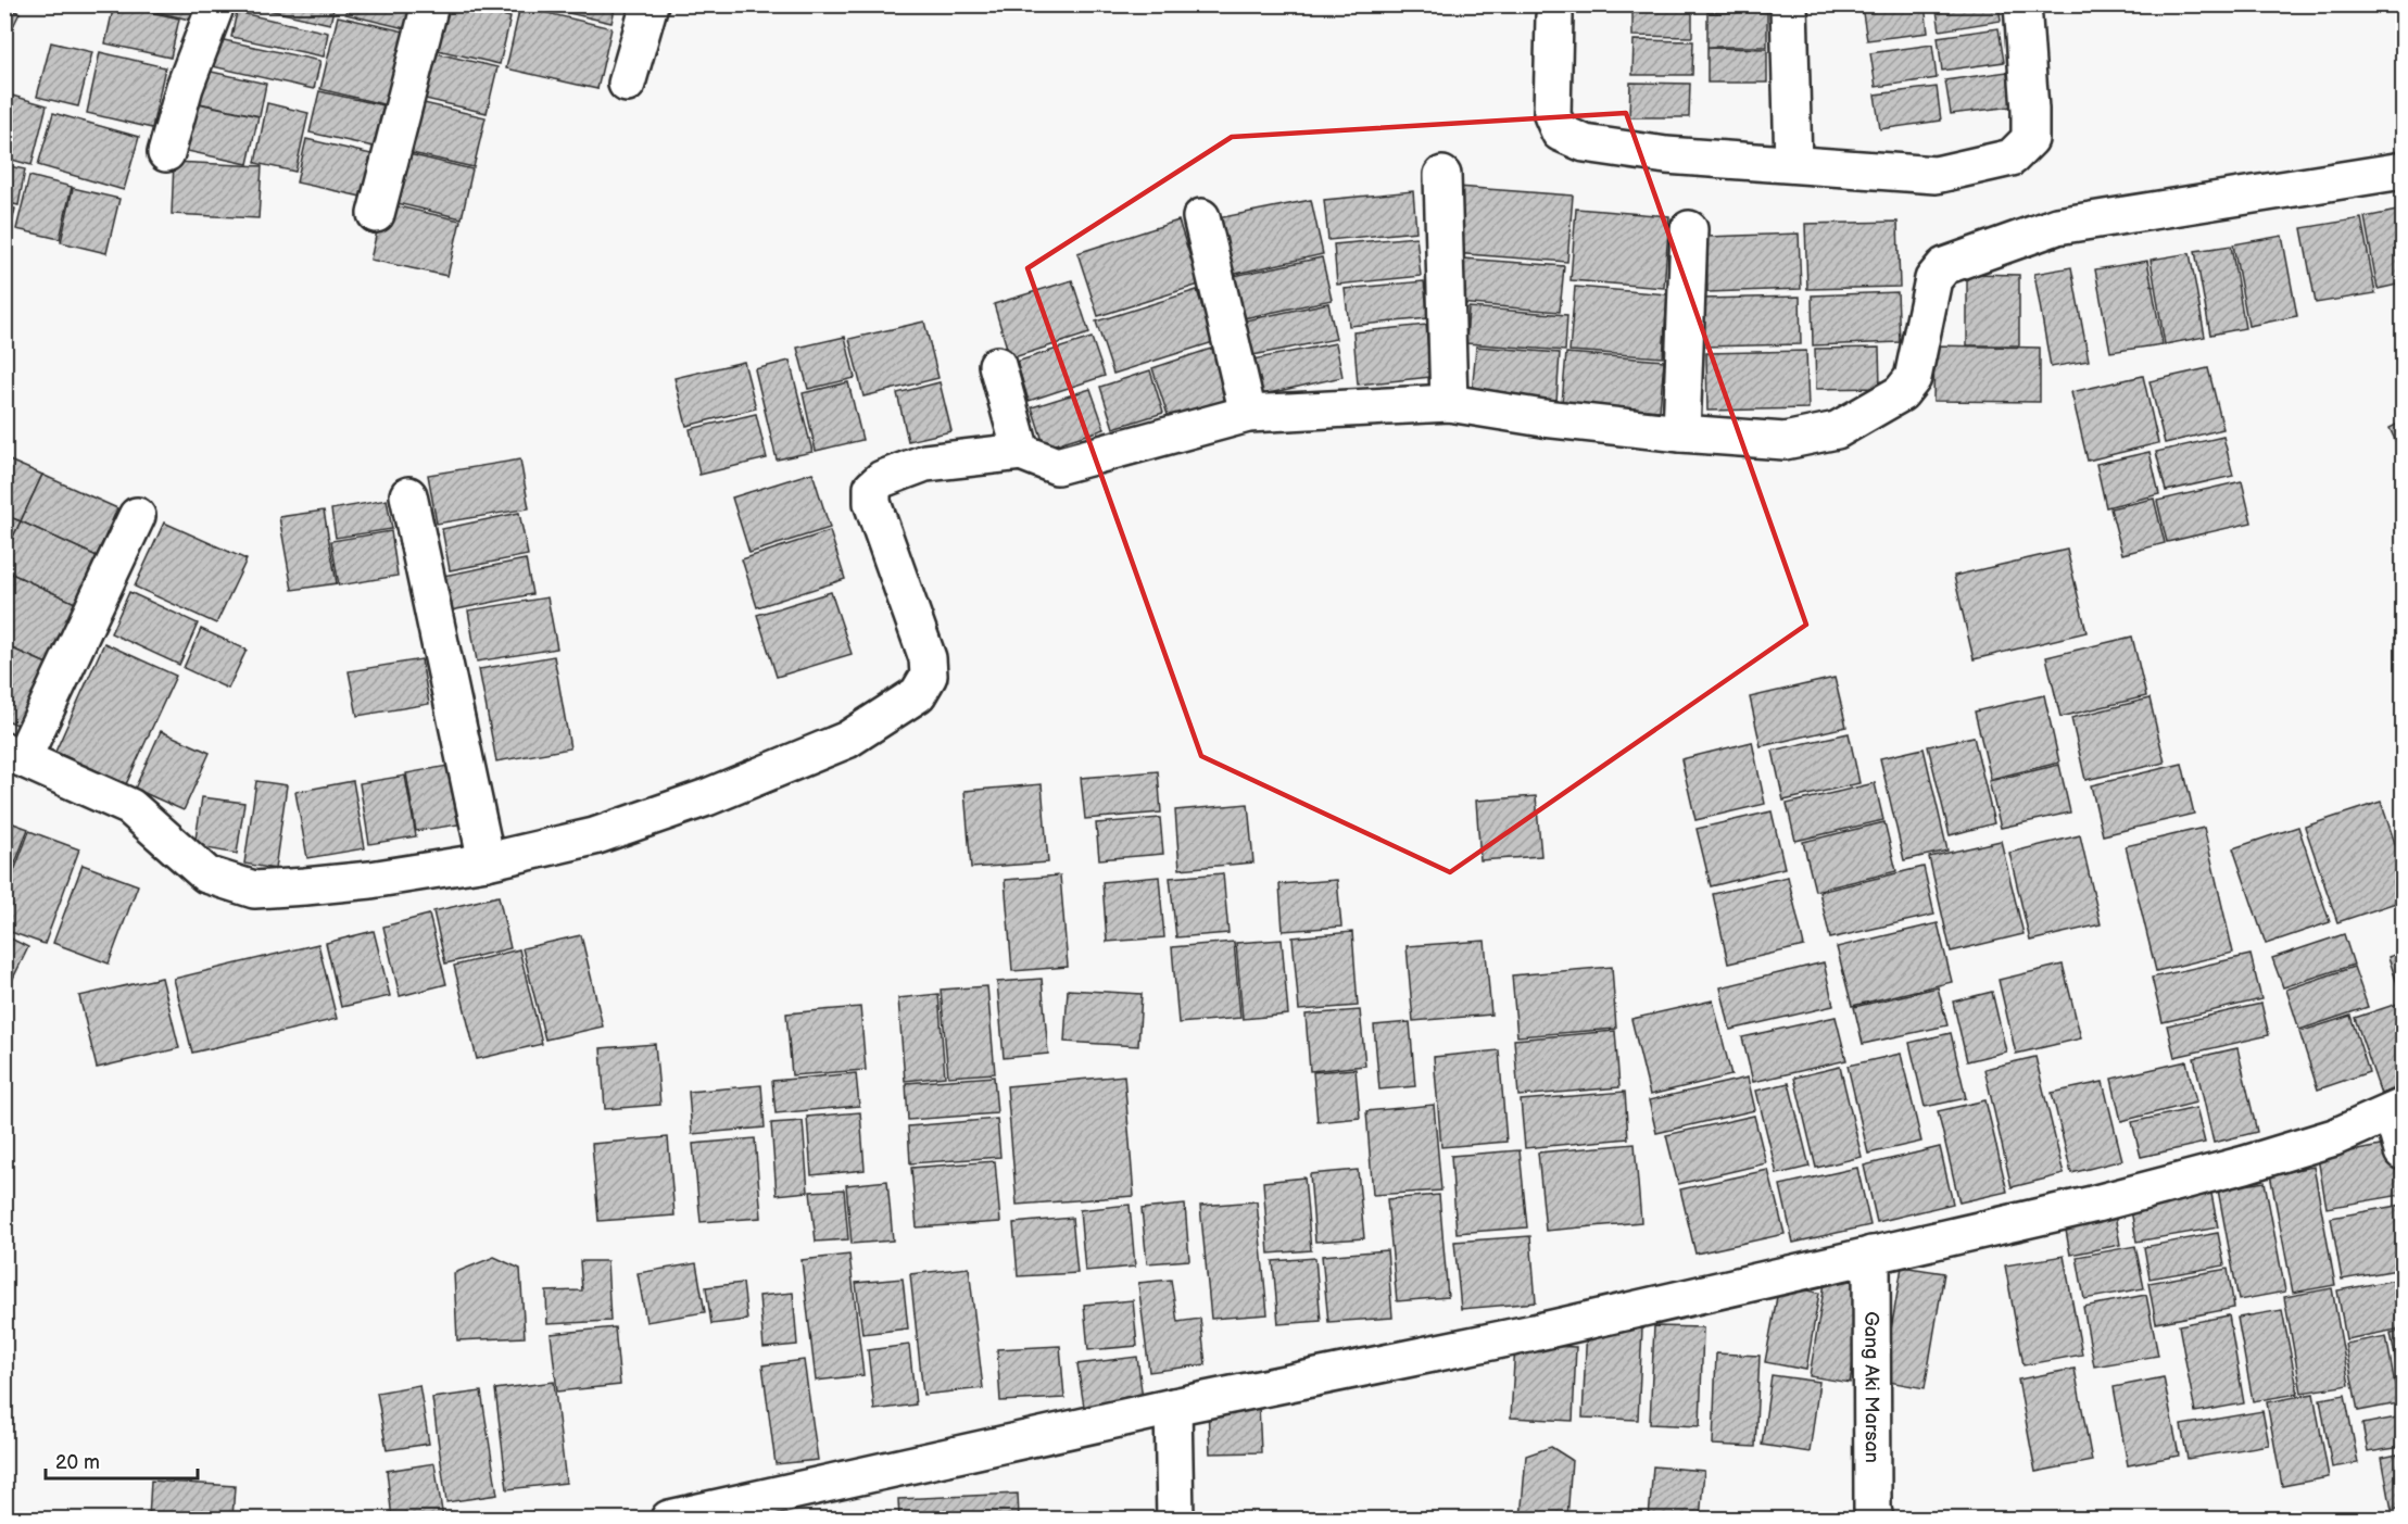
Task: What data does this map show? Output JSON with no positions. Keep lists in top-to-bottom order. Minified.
{"streets":{"street":["Gang Aki Marsan"]},"scale_bar":"20 m"}
